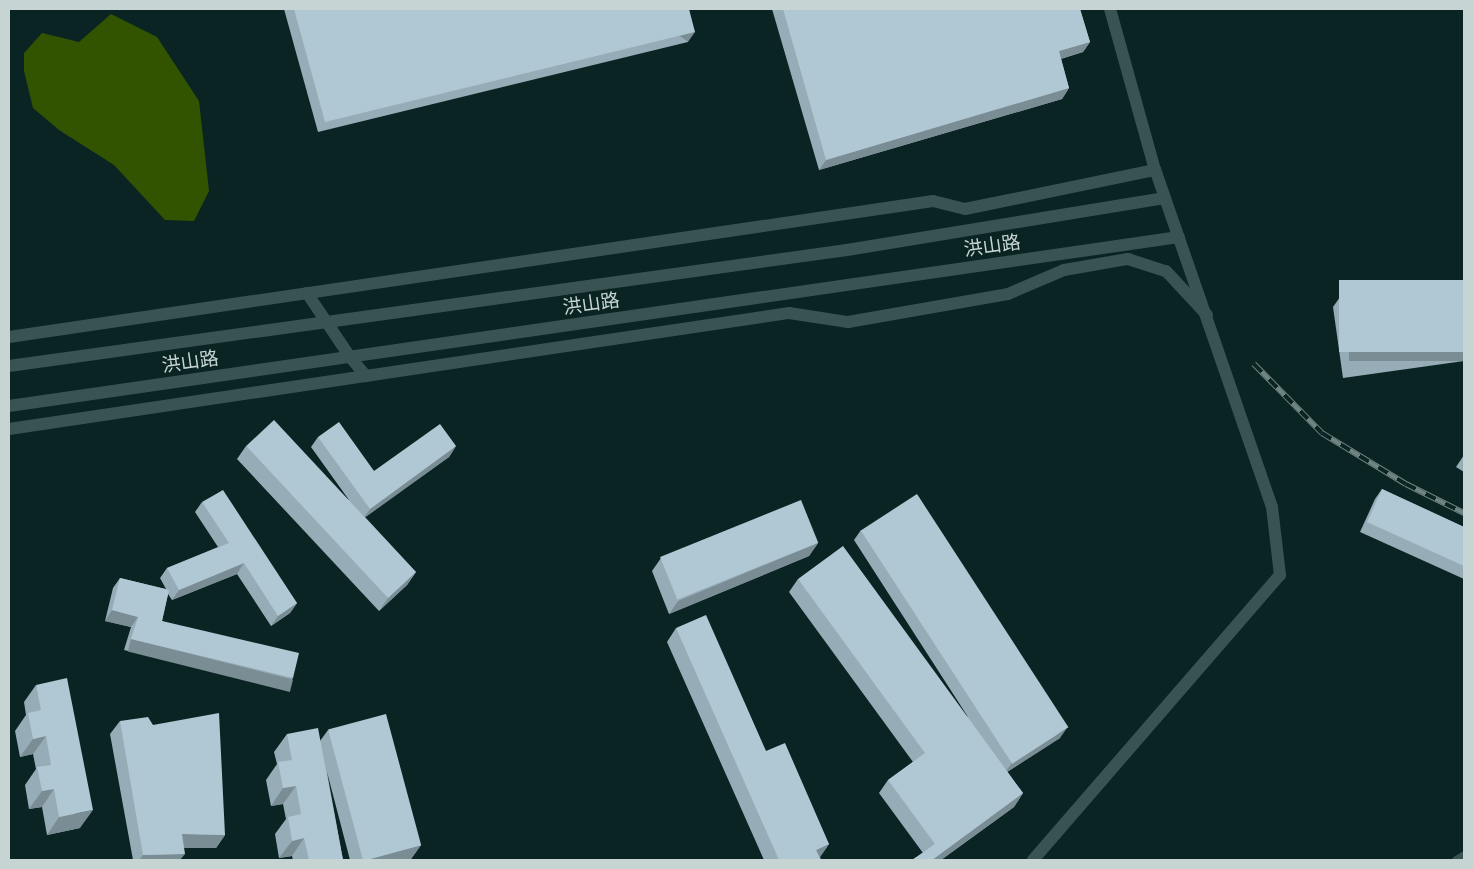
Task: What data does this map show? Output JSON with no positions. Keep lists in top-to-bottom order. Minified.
{"streets":{"street":["洪山路"]}}
